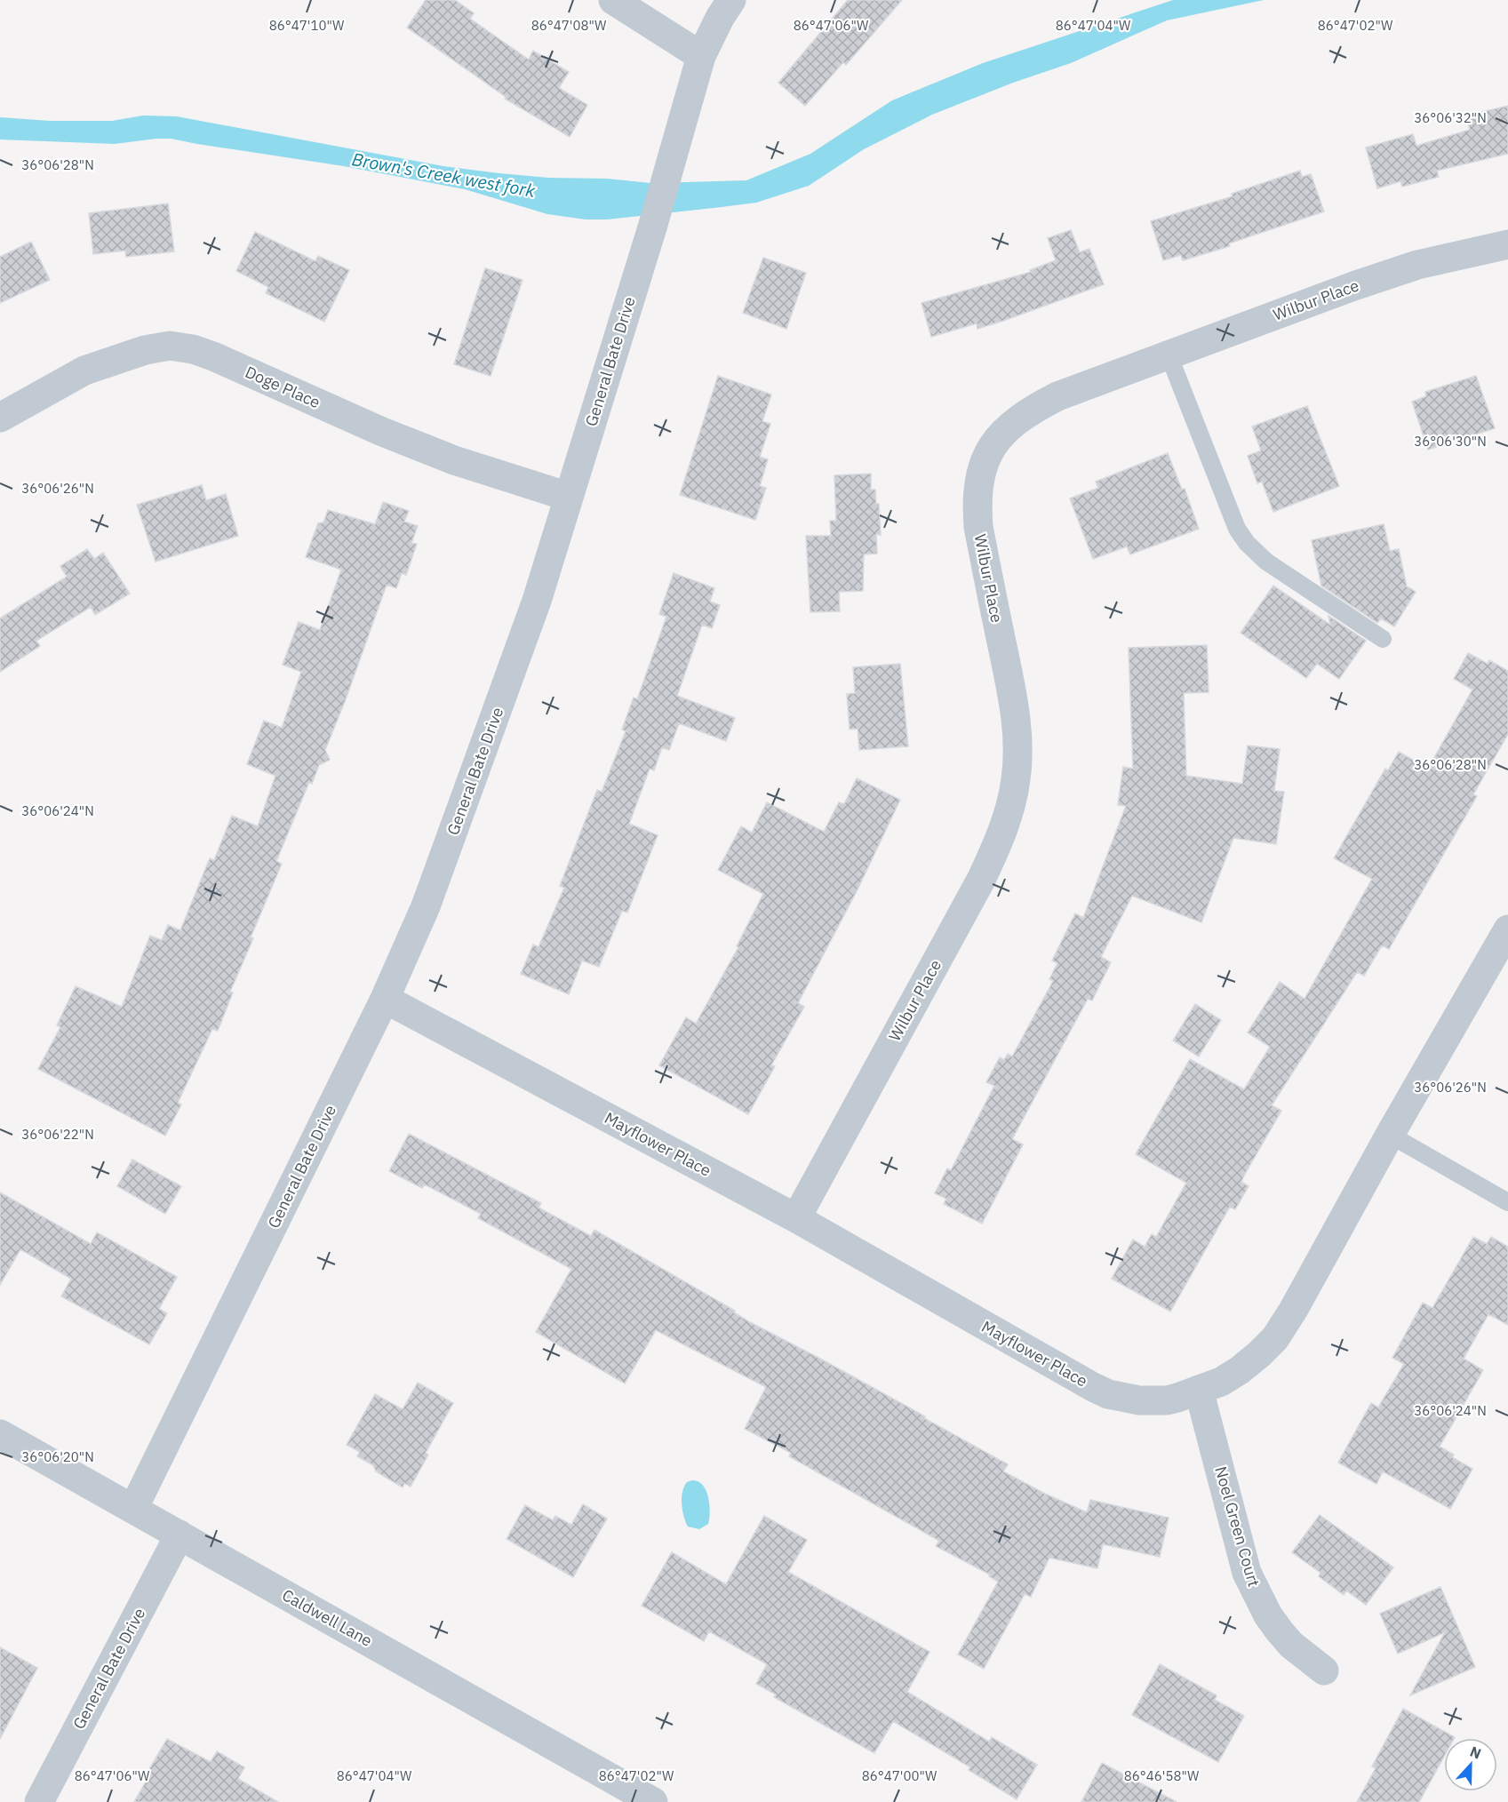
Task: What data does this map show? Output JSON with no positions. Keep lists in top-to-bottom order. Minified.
{"streets":{"street":["Wilbur Place","General Bate Drive","Doge Place","Mayflower Place","Noel Green Court","Caldwell Lane"]},"crossings":[["Wilbur Place","Mayflower Place"],["General Bate Drive","Doge Place"],["General Bate Drive","Mayflower Place"],["General Bate Drive","Caldwell Lane"],["Mayflower Place","Noel Green Court"]],"water":["Brown's Creek west fork"],"north":"top","coordinates":["86°47'10\"W","86°47'08\"W","86°47'06\"W","86°47'04\"W","86°47'02\"W","36°06'32\"N","36°06'28\"N","36°06'30\"N","36°06'26\"N","36°06'24\"N","36°06'22\"N","36°06'20\"N","86°47'00\"W","86°46'58\"W"]}
